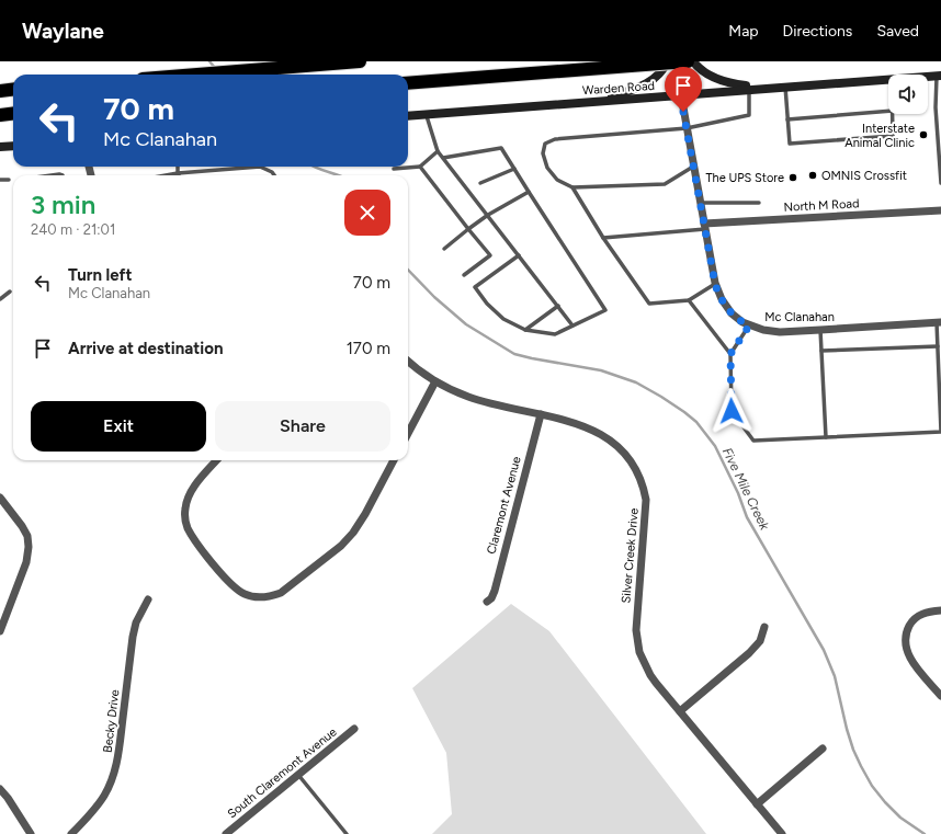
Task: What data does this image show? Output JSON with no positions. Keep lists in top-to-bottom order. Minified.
{"streets":{"main road":["Warden Road"],"street":["North M Road","Mc Clanahan","Claremont Avenue","Silver Creek Drive","Becky Drive","South Claremont Avenue"]},"crossings":[["Warden Road","Mc Clanahan"],["North M Road","Mc Clanahan"],["Claremont Avenue","Silver Creek Drive"]],"water":["Five Mile Creek"],"places":["Interstate Animal Clinic","OMNIS Crossfit","The UPS Store"],"page":{"header":"Waylane","nav":["Map","Directions","Saved"],"turn":["70 m","Mc Clanahan"],"heading":["3 min","240 m · 21:01"],"list":[{"name":"Turn left","note":"Mc Clanahan","value":"70 m"},{"name":"Arrive at destination","value":"170 m"}],"buttons":["Exit","Share"]}}
